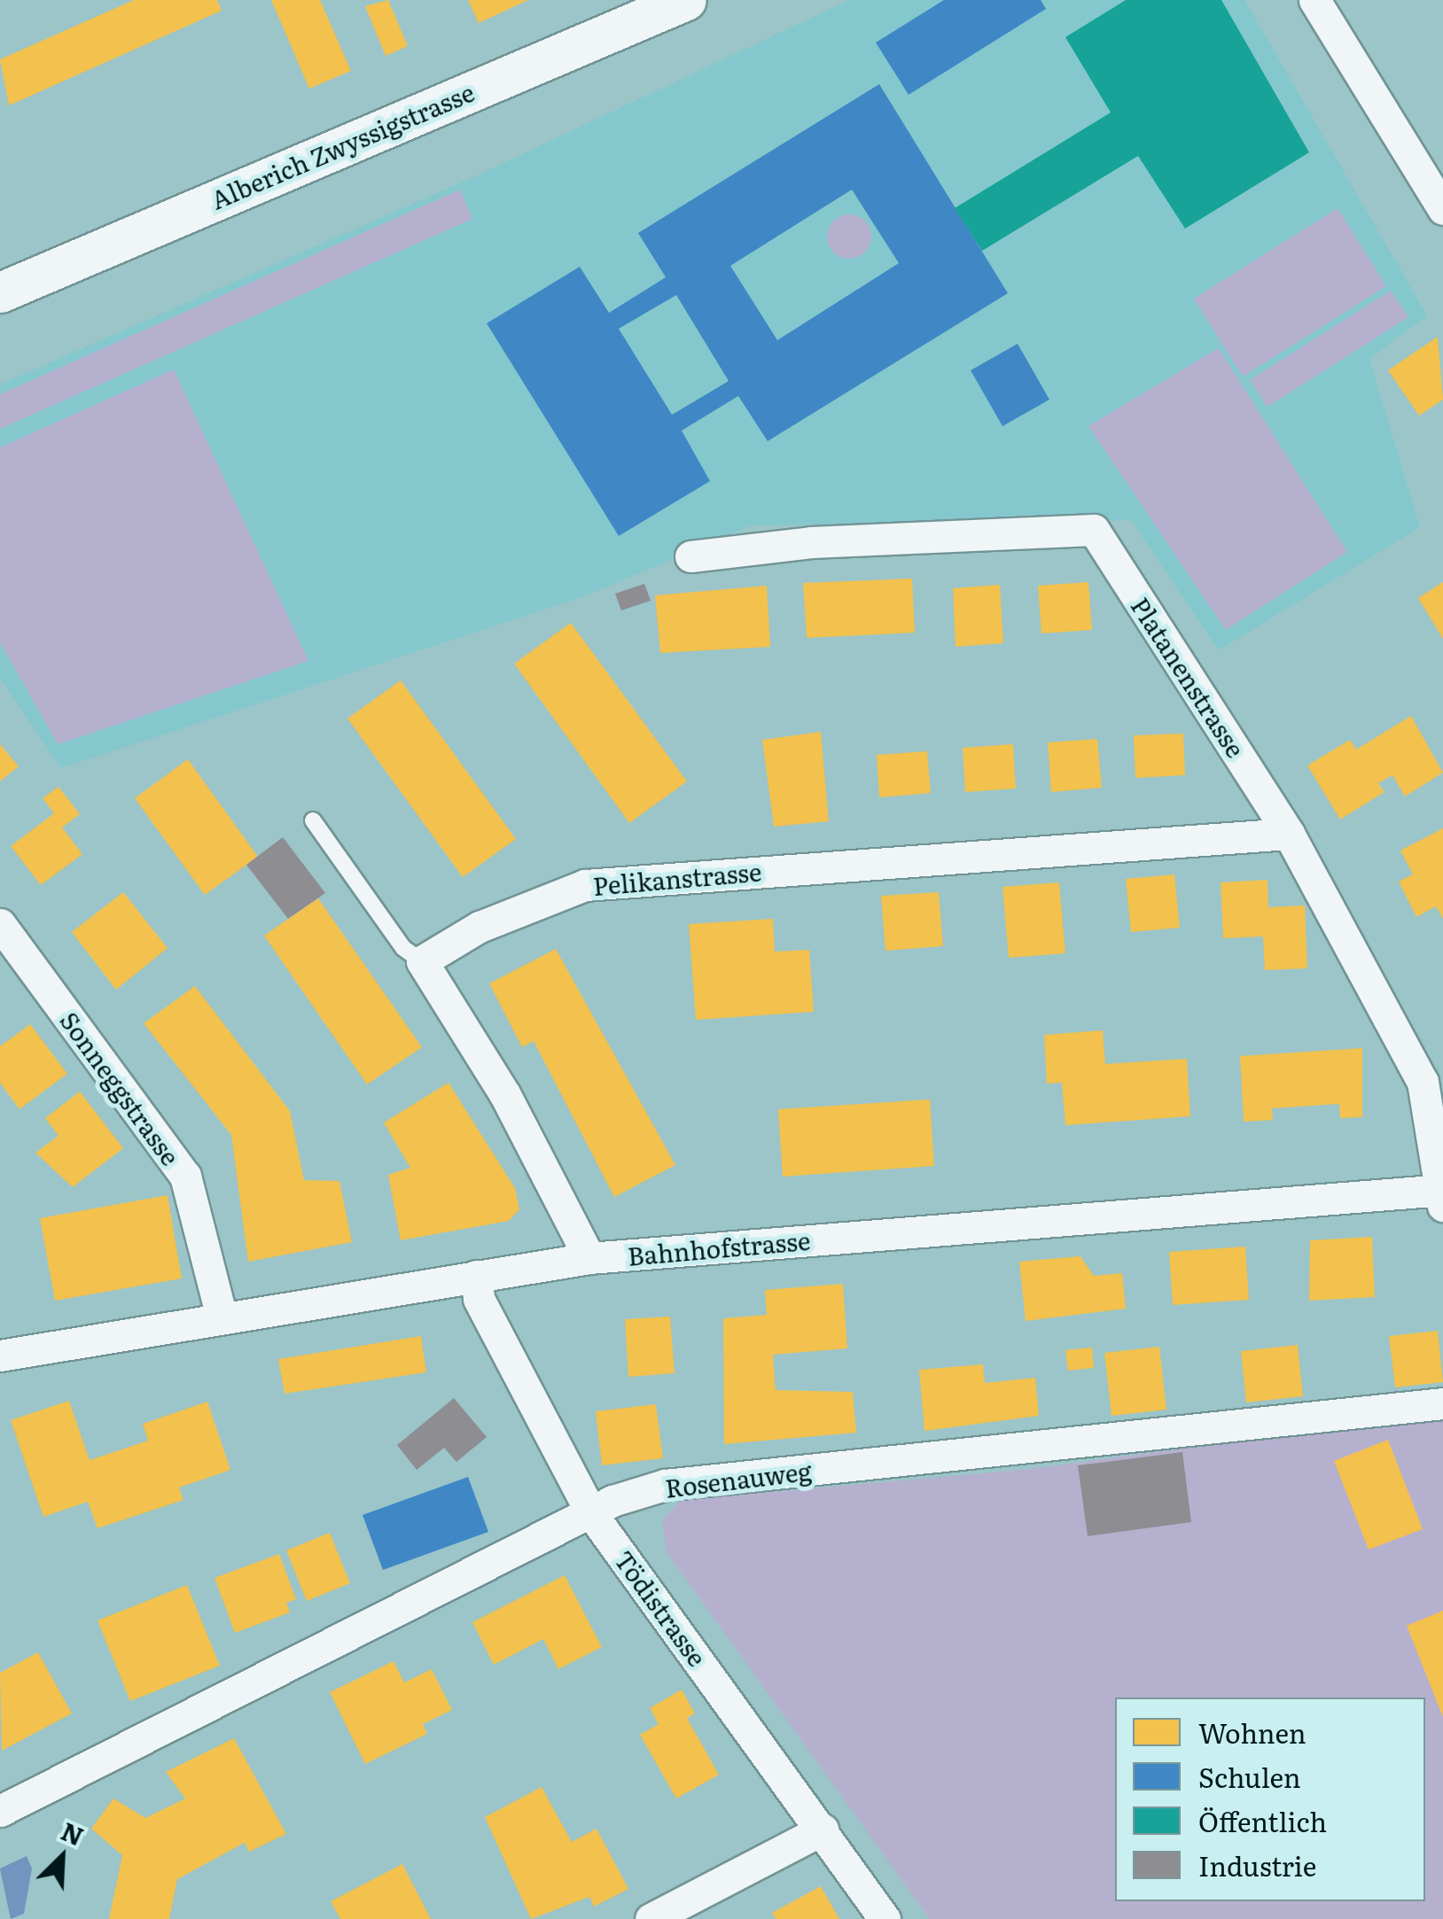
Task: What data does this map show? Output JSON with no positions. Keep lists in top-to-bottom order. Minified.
{"streets":{"street":["Alberich Zwyssigstrasse","Platanenstrasse","Pelikanstrasse","Sonneggstrasse","Bahnhofstrasse","Rosenauweg","Tödistrasse"]},"crossings":[["Platanenstrasse","Pelikanstrasse"],["Platanenstrasse","Bahnhofstrasse"],["Sonneggstrasse","Bahnhofstrasse"],["Bahnhofstrasse","Tödistrasse"],["Rosenauweg","Tödistrasse"]],"legend":["Wohnen","Schulen","Öffentlich","Industrie"],"north":"top right"}
